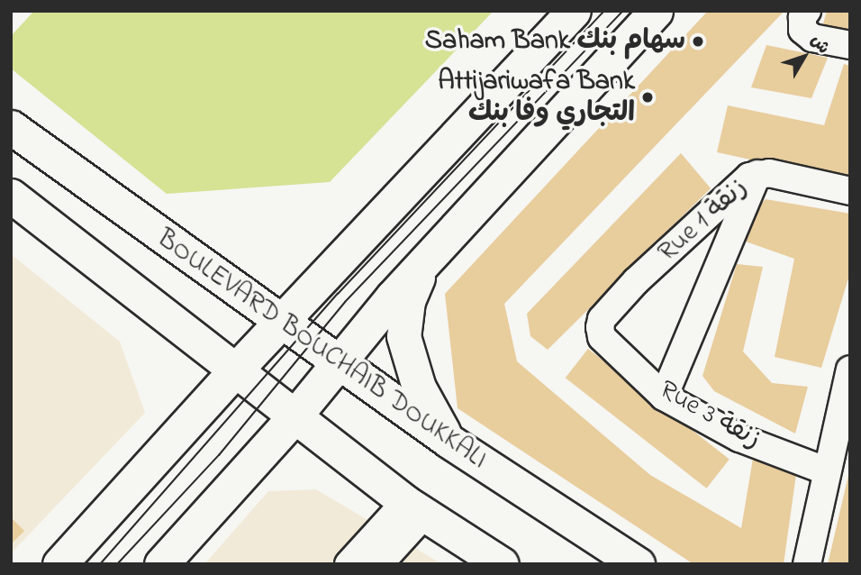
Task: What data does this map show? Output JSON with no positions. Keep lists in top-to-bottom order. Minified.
{"streets":{"main road":["BOULEVARD BOUCHAIB DOUKKALI"],"street":["Rue 1 زنقة","Rue 3 زنقة"]},"crossings":[["Rue 1 زنقة","Rue 3 زنقة"]],"places":["Saham Bank سهام بنك","Attijariwafa Bank التجاري وفا بنك"],"north":"top right"}
